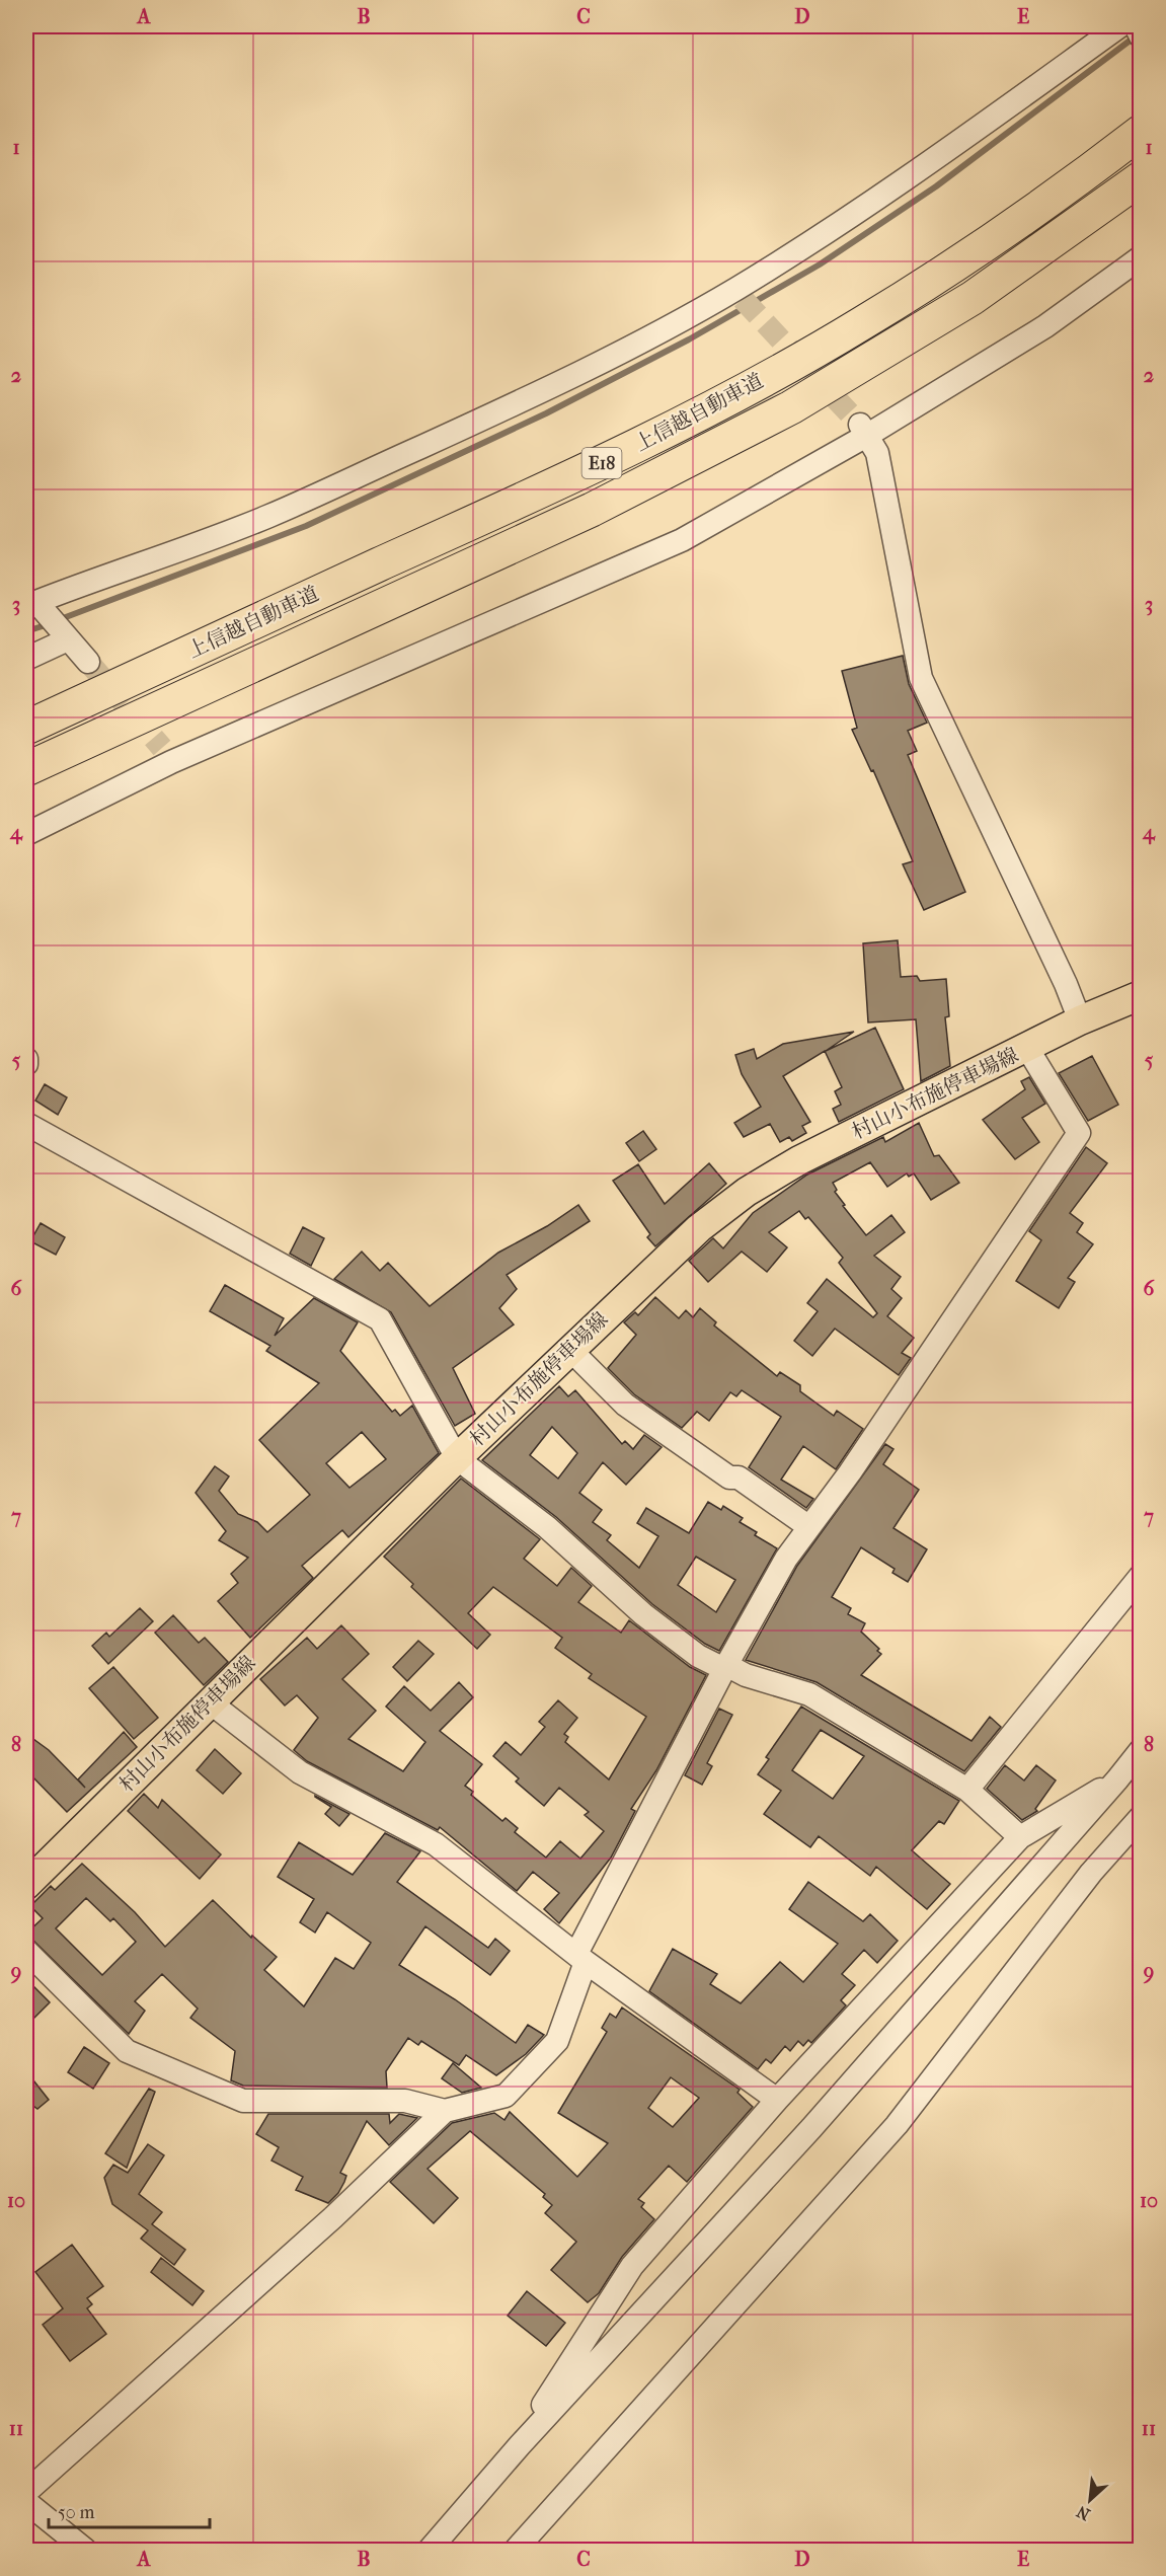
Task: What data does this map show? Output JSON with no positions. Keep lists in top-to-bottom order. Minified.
{"streets":{"highway":["上信越自動車道","E18"],"main road":["村山小布施停車場線"]},"scale_bar":"50 m","north":"bottom left","grid":{"columns":["A","B","C","D","E"],"rows":["1","2","3","4","5","6","7","8","9","10","11"]}}
